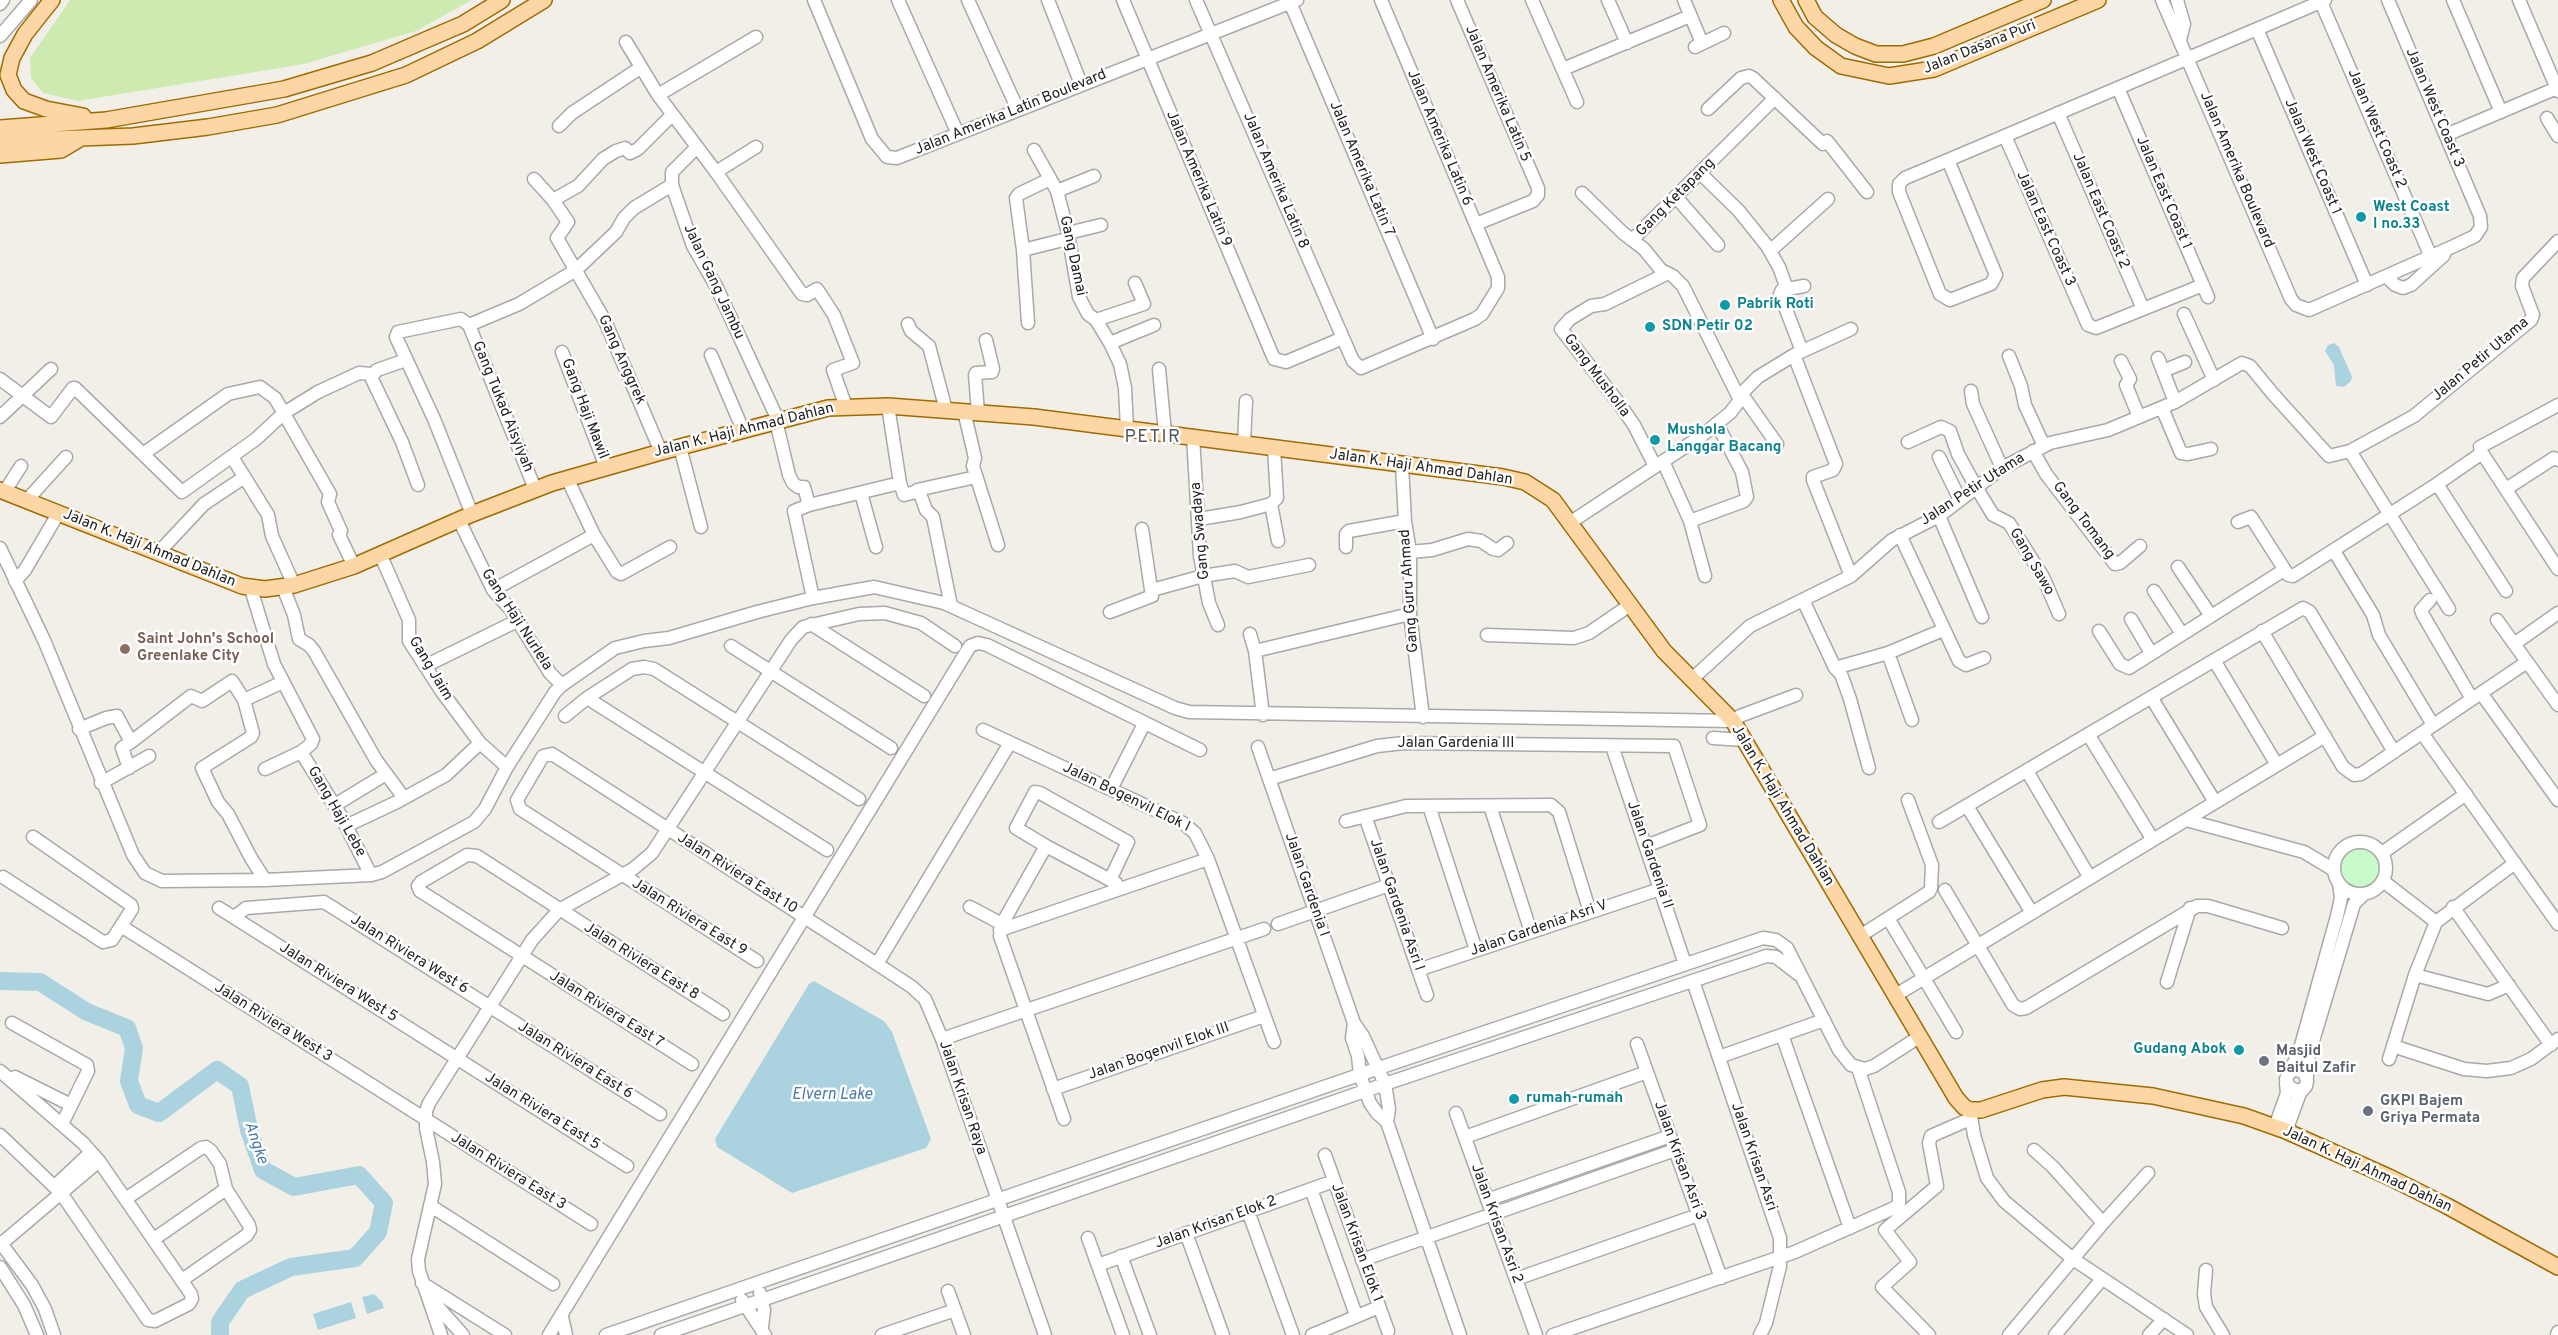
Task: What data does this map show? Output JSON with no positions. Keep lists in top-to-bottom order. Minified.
{"streets":{"main road":["Jalan Dasana Puri","Jalan K. Haji Ahmad Dahlan"],"street":["Jalan Amerika Latin 5","Jalan West Coast 3","Jalan Amerika Latin Boulevard","Jalan West Coast 2","Jalan Amerika Latin 6","Jalan West Coast 1","Jalan Amerika Latin 7","Jalan Amerika Boulevard","Jalan Amerika Latin 9","Jalan Amerika Latin 8","Jalan East Coast 1","Gang Ketapang","Jalan East Coast 2","Jalan East Coast 3","Gang Damai","Jalan Gang Jambu","Gang Anggrek","Jalan Petir Utama","Gang Musholla","Gang Tukad Aisyiyah","Gang Haji Mawil","Gang Tomang","Gang Swadaya","Gang Sawo","Gang Guru Ahmad","Gang Haji Nurlela","Gang Jaim","Jalan Gardenia III","Jalan Bogenvil Elok I","Gang Haji Lebe","Jalan Gardenia II","Jalan Riviera East 10","Jalan Gardenia I","Jalan Gardenia Asri I","Jalan Riviera East 9","Jalan Gardenia Asri V","Jalan Riviera West 6","Jalan Riviera East 8","Jalan Riviera West 5","Jalan Riviera East 7","Jalan Riviera West 3","Jalan Bogenvil Elok III","Jalan Riviera East 6","Jalan Krisan Raya","Jalan Riviera East 5","Jalan Krisan Asri","Jalan Krisan Asri 3","Jalan Riviera East 3","Jalan Krisan Elok 2","Jalan Krisan Asri 2","Jalan Krisan Elok 1"]},"crossings":[["Jalan Amerika Latin 5","Jalan Amerika Latin 6"],["Jalan Amerika Latin Boulevard","Jalan Amerika Latin 7"],["Jalan Amerika Latin Boulevard","Jalan Amerika Latin 9"],["Jalan Amerika Latin Boulevard","Jalan Amerika Latin 8"],["Jalan Amerika Latin 6","Jalan Amerika Latin 7"],["Jalan Amerika Latin 6","Jalan Amerika Latin 8"],["Jalan West Coast 1","Jalan Amerika Boulevard"],["Jalan Amerika Latin 7","Jalan Amerika Latin 8"],["Jalan Amerika Latin 9","Jalan Amerika Latin 8"],["Gang Ketapang","Gang Musholla"],["Jalan East Coast 2","Jalan East Coast 3"],["Gang Damai","Jalan K. Haji Ahmad Dahlan"],["Jalan Gang Jambu","Jalan K. Haji Ahmad Dahlan"],["Gang Anggrek","Jalan K. Haji Ahmad Dahlan"],["Jalan Petir Utama","Jalan K. Haji Ahmad Dahlan"],["Jalan Petir Utama","Gang Tomang"],["Jalan Petir Utama","Gang Sawo"],["Gang Tukad Aisyiyah","Jalan K. Haji Ahmad Dahlan"],["Gang Tukad Aisyiyah","Gang Haji Nurlela"],["Gang Haji Mawil","Jalan K. Haji Ahmad Dahlan"],["Jalan K. Haji Ahmad Dahlan","Gang Swadaya"],["Jalan K. Haji Ahmad Dahlan","Gang Guru Ahmad"],["Jalan K. Haji Ahmad Dahlan","Gang Haji Nurlela"],["Jalan K. Haji Ahmad Dahlan","Gang Jaim"],["Jalan K. Haji Ahmad Dahlan","Gang Haji Lebe"],["Jalan Gardenia III","Jalan Gardenia II"],["Jalan Gardenia III","Jalan Gardenia I"],["Jalan Bogenvil Elok I","Jalan Bogenvil Elok III"],["Jalan Gardenia II","Jalan Gardenia Asri V"],["Jalan Riviera East 10","Jalan Riviera East 9"],["Jalan Riviera East 10","Jalan Krisan Raya"],["Jalan Gardenia Asri I","Jalan Gardenia Asri V"],["Jalan Riviera West 6","Jalan Riviera West 5"],["Jalan Riviera West 6","Jalan Riviera East 6"],["Jalan Riviera East 8","Jalan Riviera East 7"],["Jalan Riviera West 5","Jalan Riviera East 5"],["Jalan Riviera West 3","Jalan Riviera East 3"],["Jalan Krisan Elok 2","Jalan Krisan Elok 1"]],"districts":["PETIR"],"water":["Elvern Lake","Angke"],"places":["West Coast I no.33","Pabrik Roti","SDN Petir 02","Mushola Langgar Bacang","Saint John's School Greenlake City","Gudang Abok","Masjid Baitul Zafir","rumah-rumah","GKPI Bajem Griya Permata"]}
